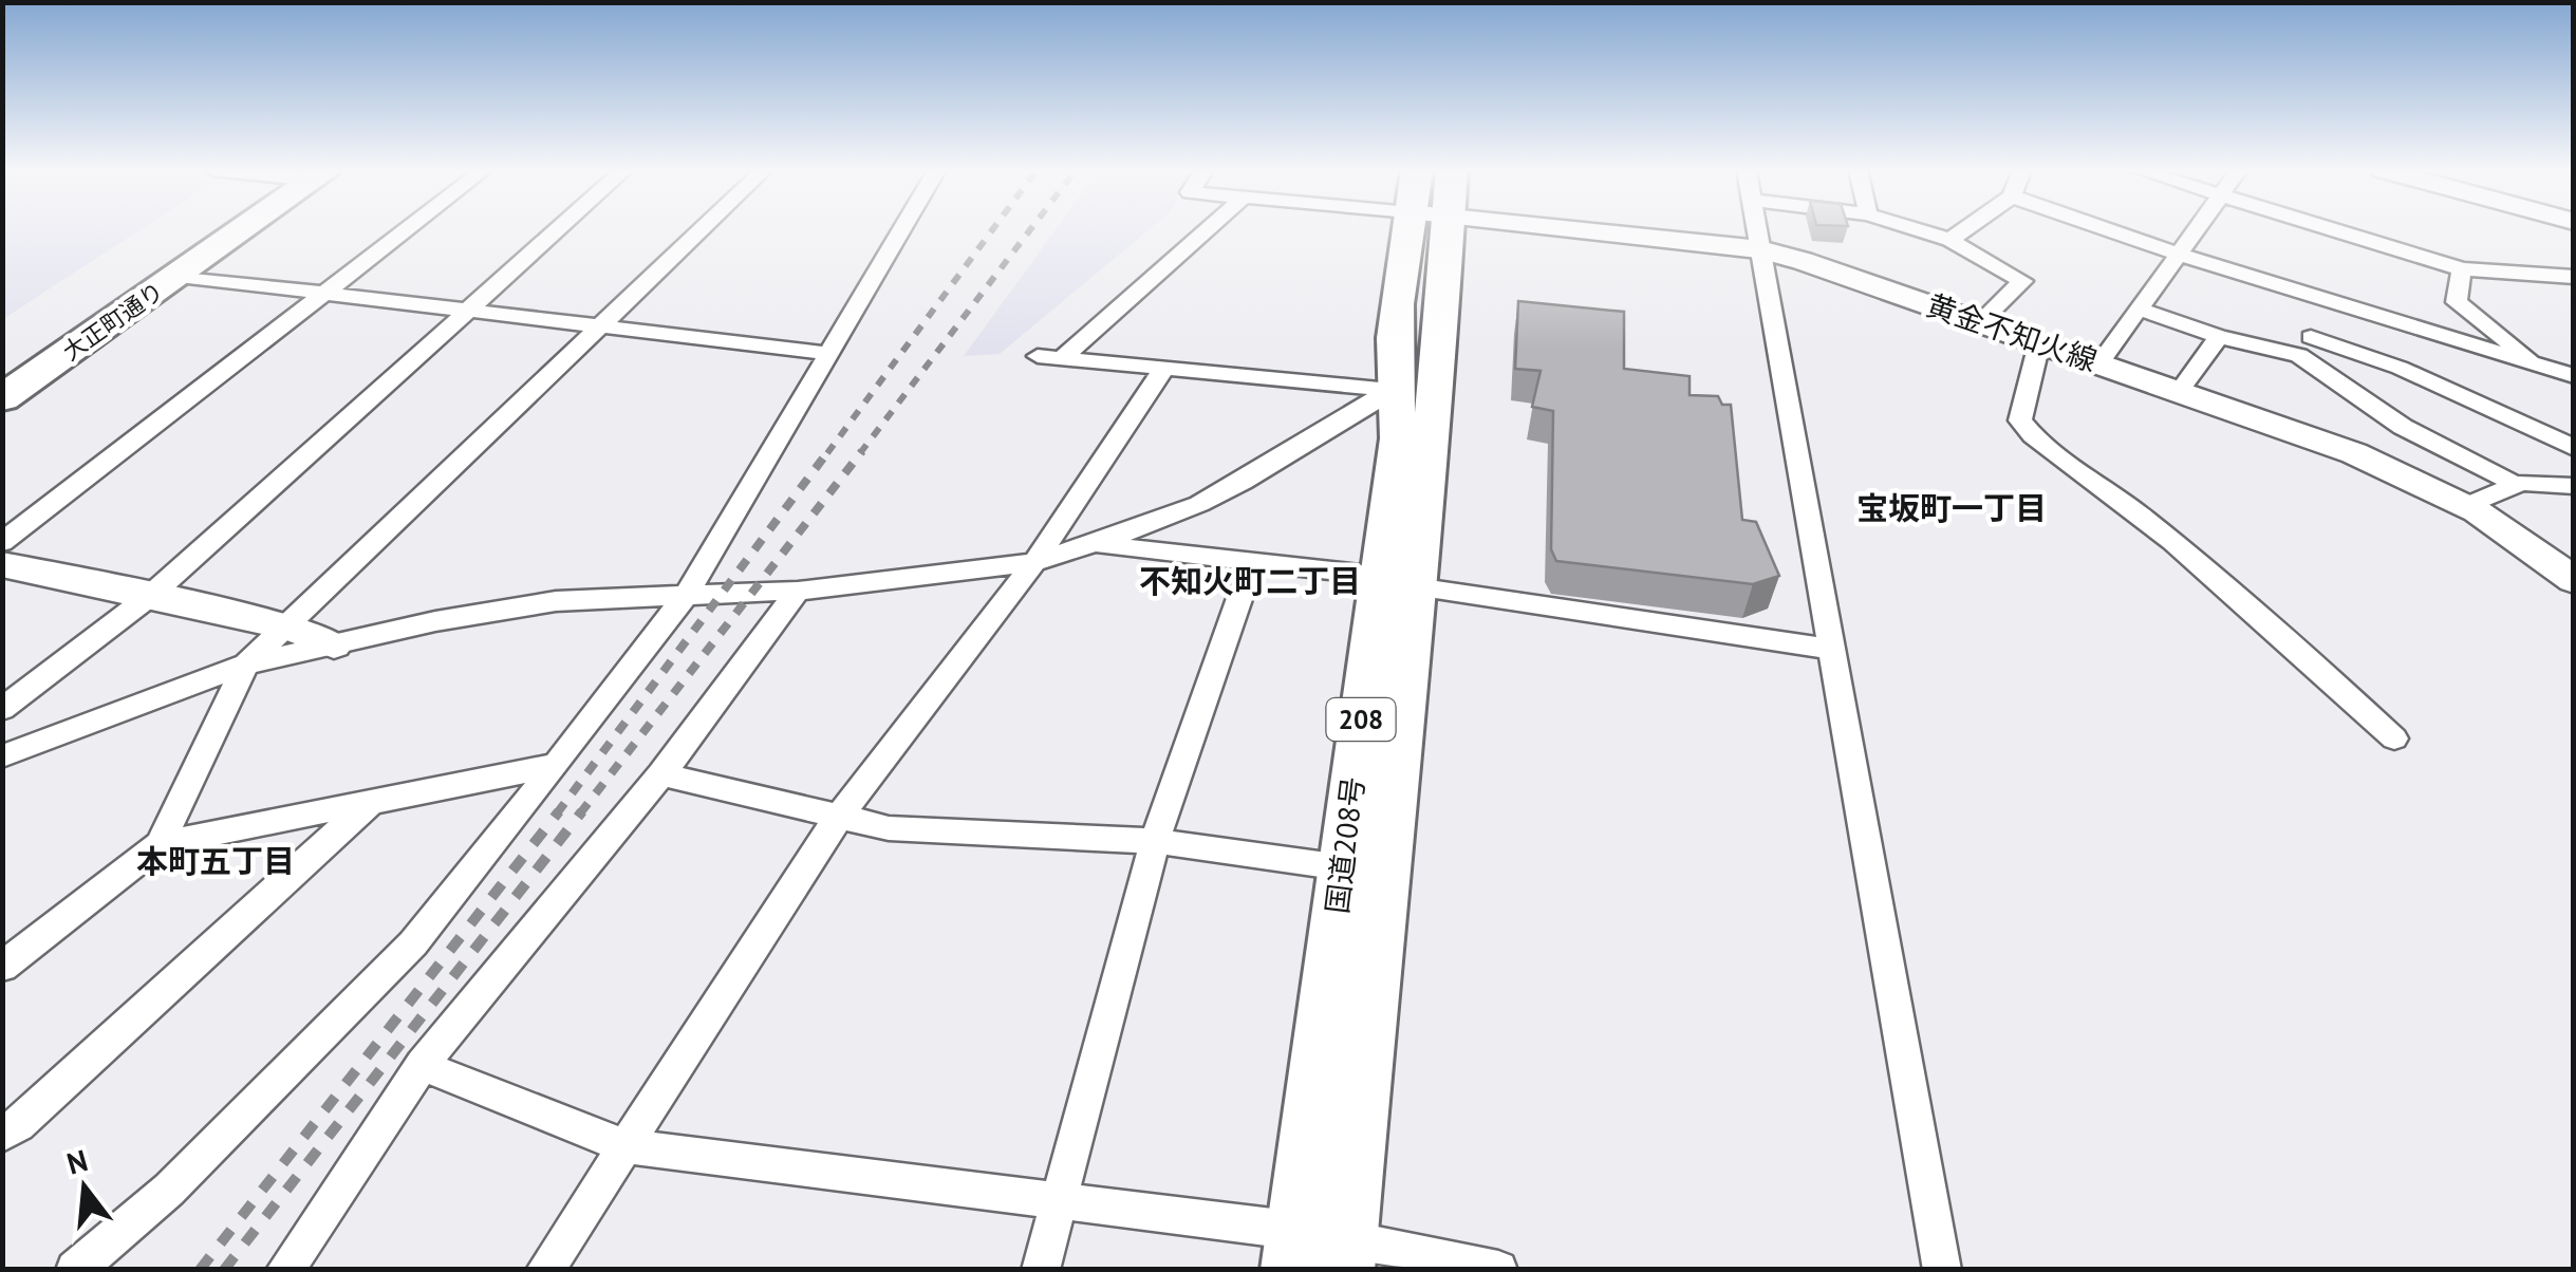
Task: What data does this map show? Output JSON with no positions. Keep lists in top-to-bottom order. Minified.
{"streets":{"highway":["大正町通り","208","国道208号"],"main road":["黄金不知火線"]},"districts":["宝坂町一丁目","不知火町二丁目","本町五丁目"],"north":"top"}
